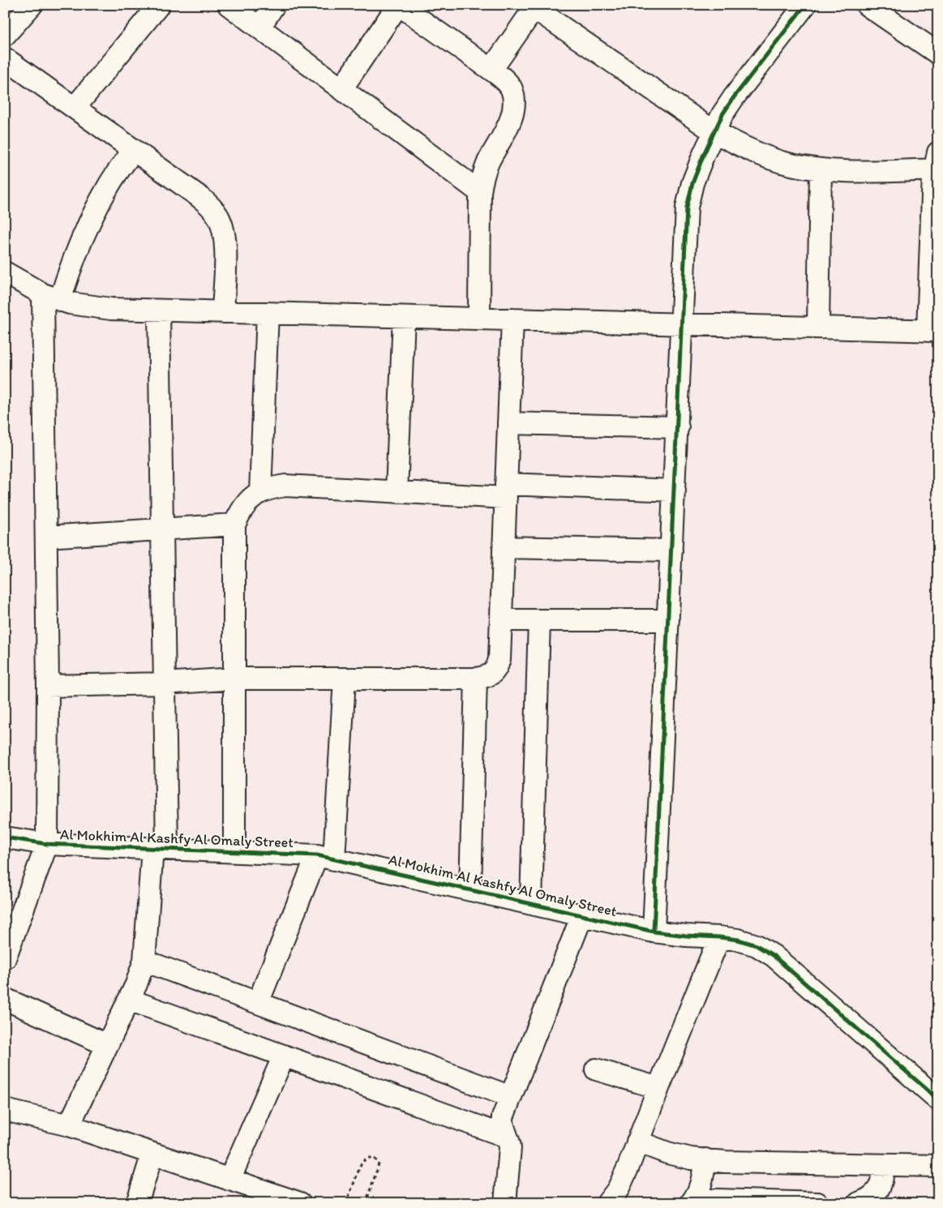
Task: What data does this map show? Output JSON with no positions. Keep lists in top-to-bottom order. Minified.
{"streets":{"street":["Al Mokhim Al Kashfy Al Omaly Street"]}}
